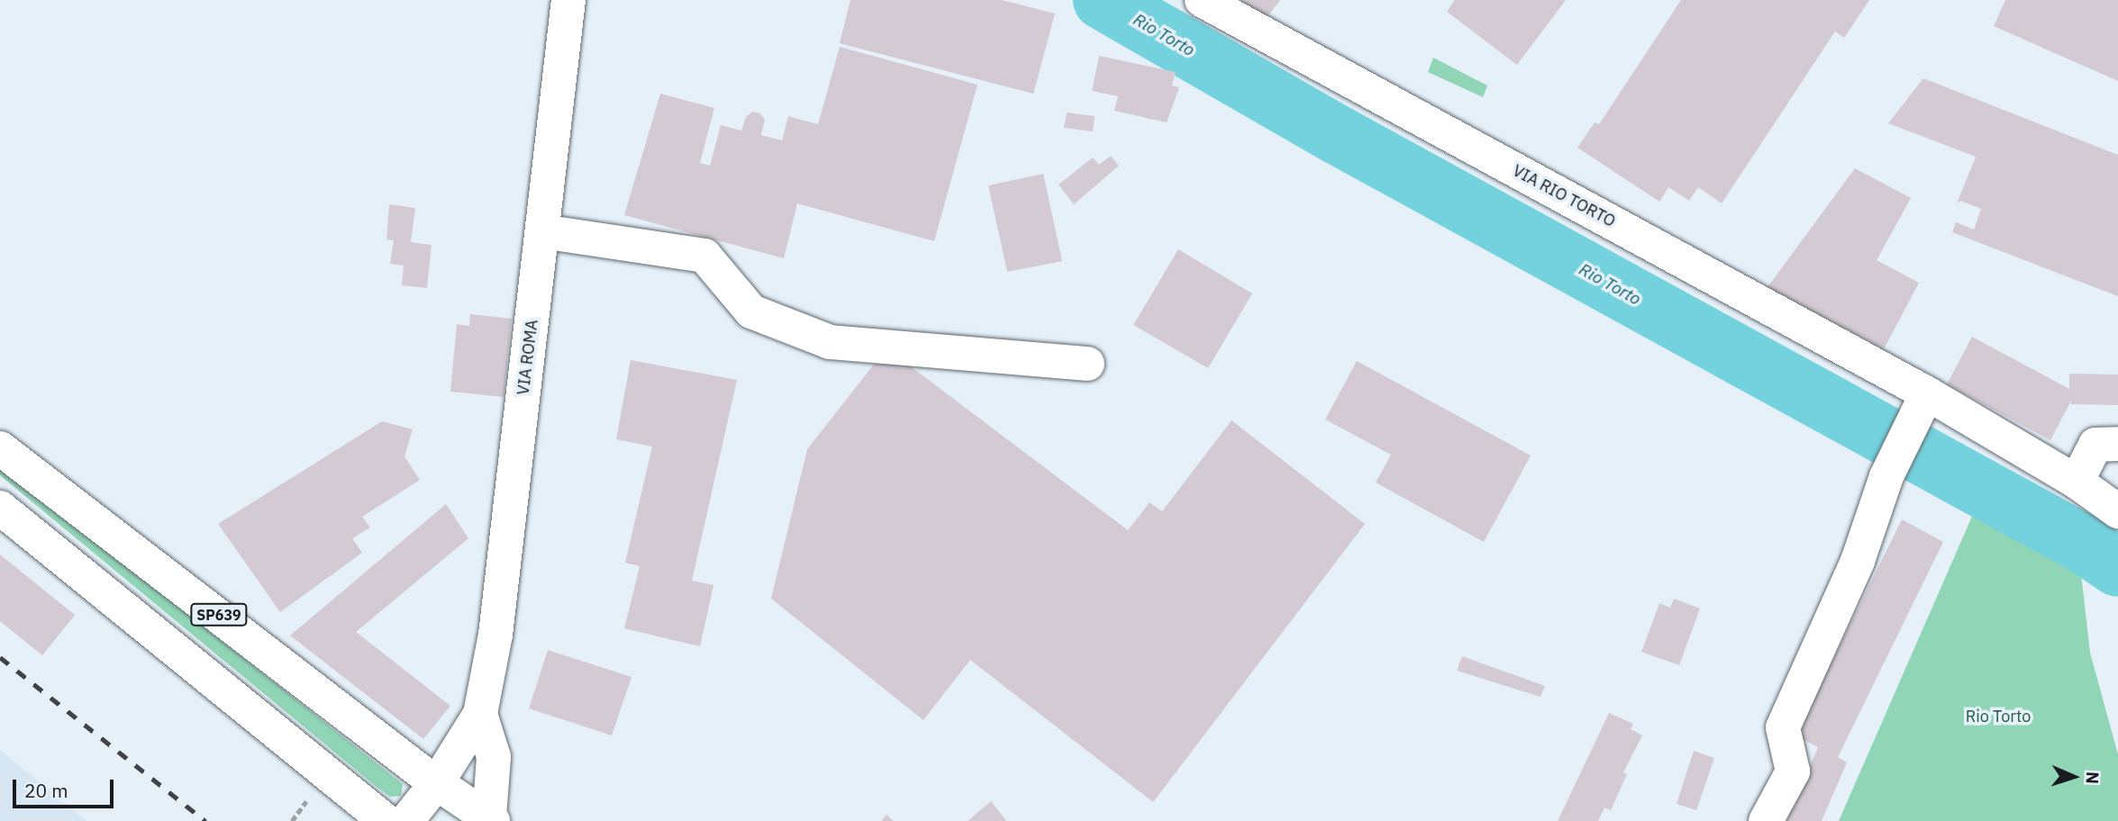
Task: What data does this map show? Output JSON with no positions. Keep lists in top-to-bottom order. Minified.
{"streets":{"street":["VIA RIO TORTO","VIA ROMA","SP639"]},"crossings":[["VIA ROMA","SP639"]],"water":["Rio Torto"],"parks":["Rio Torto"],"scale_bar":"20 m","north":"right"}
